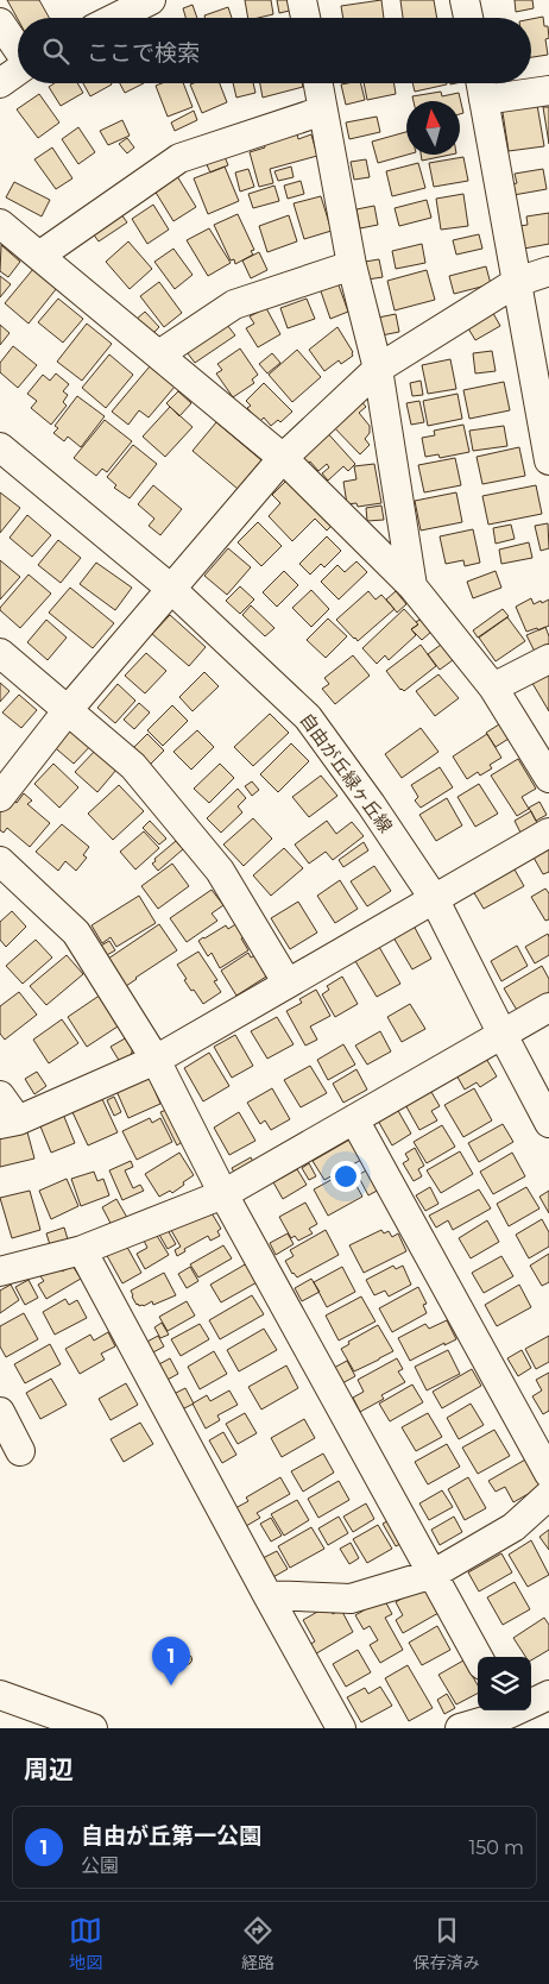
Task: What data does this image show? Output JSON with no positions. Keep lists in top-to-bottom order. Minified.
{"streets":{"street":["自由が丘緑ヶ丘線"]},"north":"top","page":{"search":"ここで検索","pins":"1","heading":"周辺","list":[{"mark":"1","name":"自由が丘第一公園","note":"公園","value":"150 m"}],"nav":["地図","経路","保存済み"]}}
